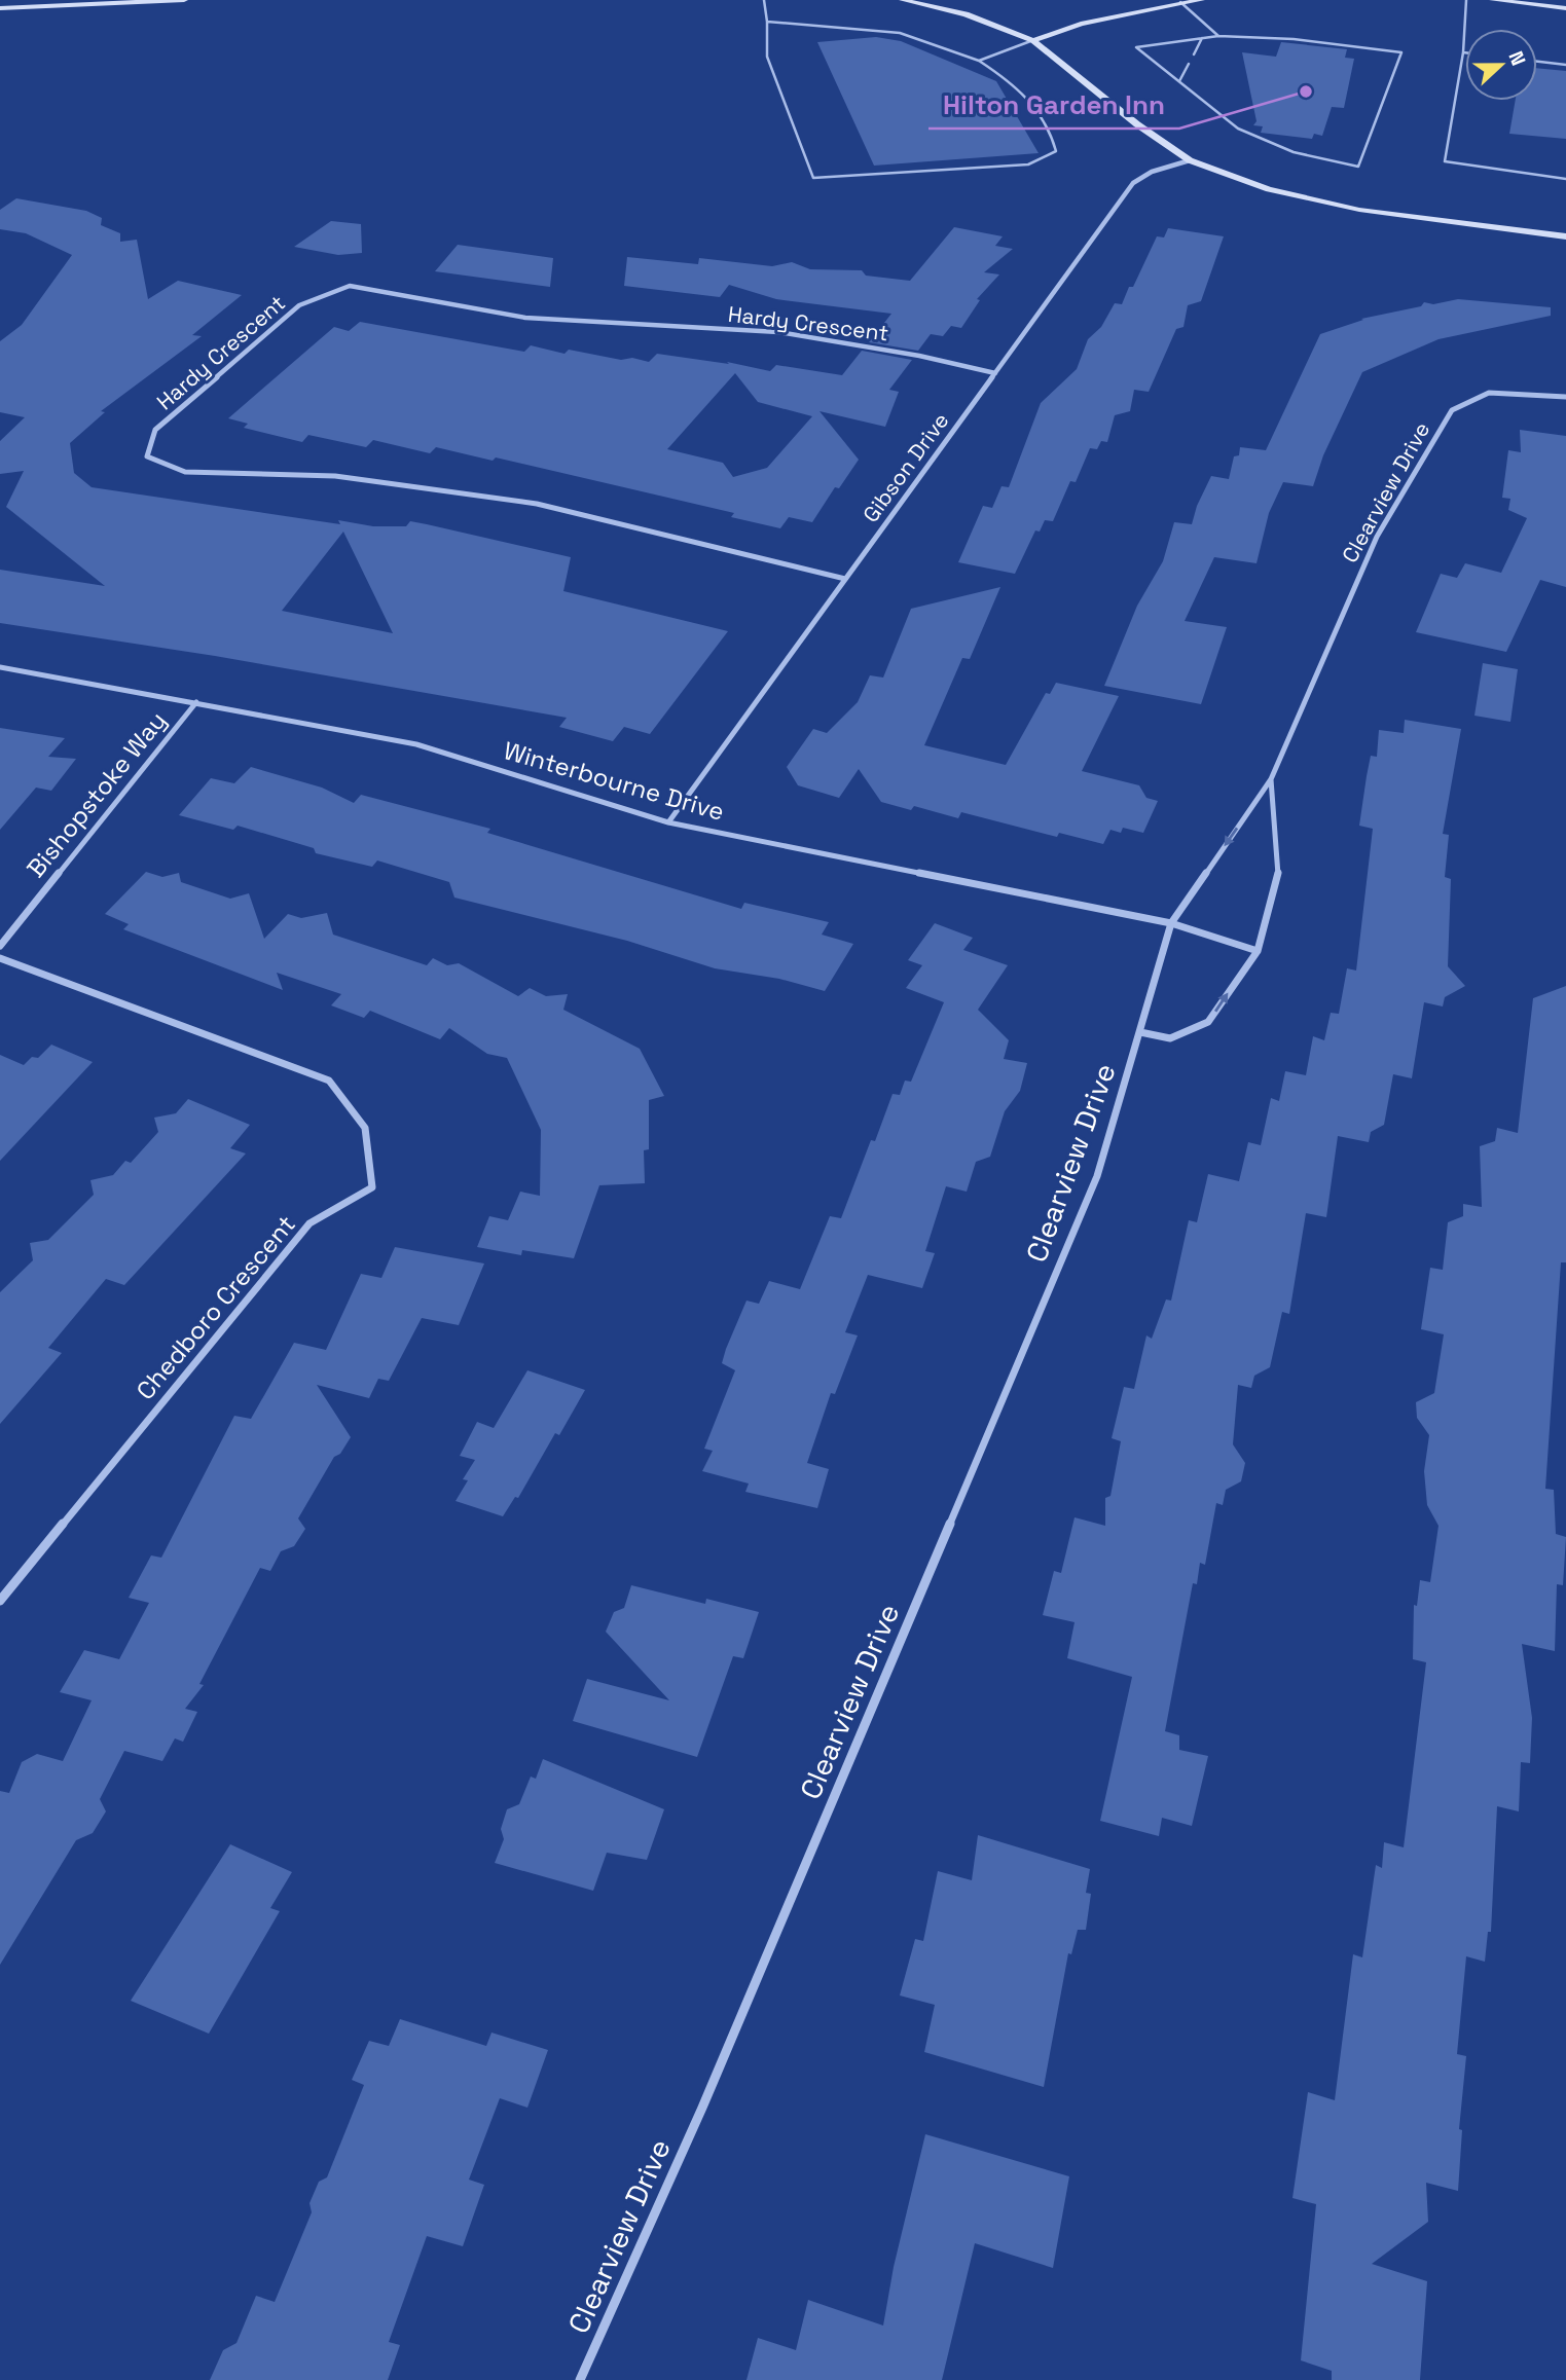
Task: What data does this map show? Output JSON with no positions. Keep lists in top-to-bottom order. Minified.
{"streets":{"street":["Hardy Crescent","Gibson Drive","Clearview Drive","Winterbourne Drive","Bishopstoke Way","Chedboro Crescent"]},"crossings":[["Hardy Crescent","Gibson Drive"],["Gibson Drive","Winterbourne Drive"],["Clearview Drive","Winterbourne Drive"],["Winterbourne Drive","Bishopstoke Way"]],"places":["Hilton Garden Inn"],"north":"right"}
